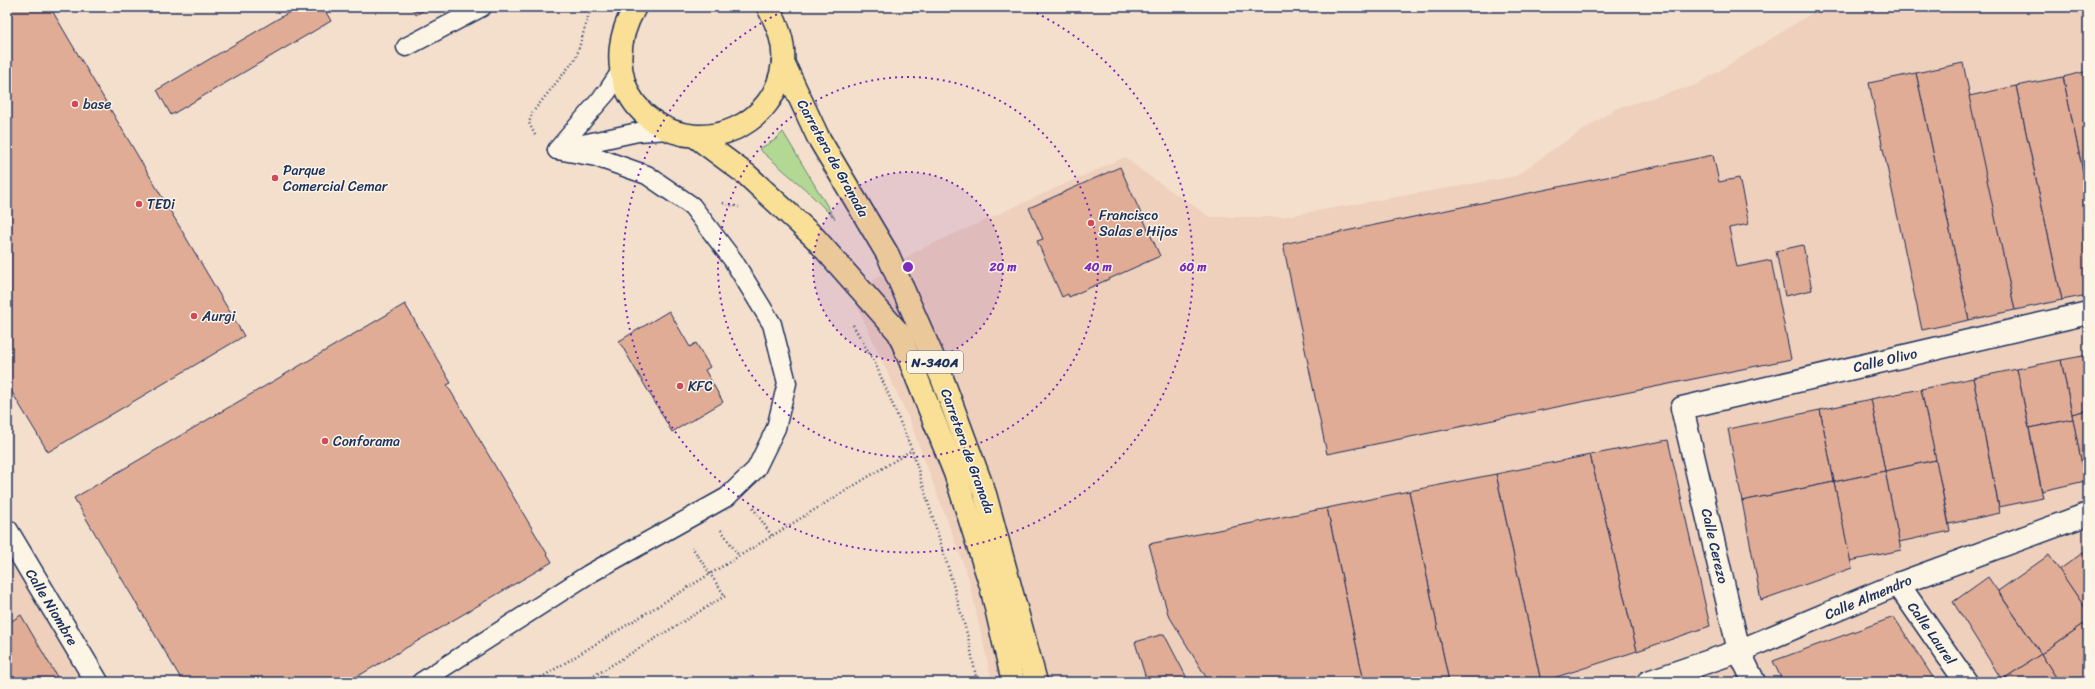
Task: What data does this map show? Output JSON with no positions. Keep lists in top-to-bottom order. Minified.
{"streets":{"highway":["Carretera de Granada","N-340A"],"street":["Calle Olivo","Calle Cerezo","Calle Almendro","Calle Niombre","Calle Laurel"]},"crossings":[["Carretera de Granada","N-340A"],["Calle Olivo","Calle Cerezo"],["Calle Cerezo","Calle Almendro"],["Calle Almendro","Calle Laurel"]],"places":["base","Parque Comercial Cemar","TEDi","Francisco Salas e Hijos","Aurgi","KFC","Conforama"],"rings":["20 m","40 m","60 m"]}
